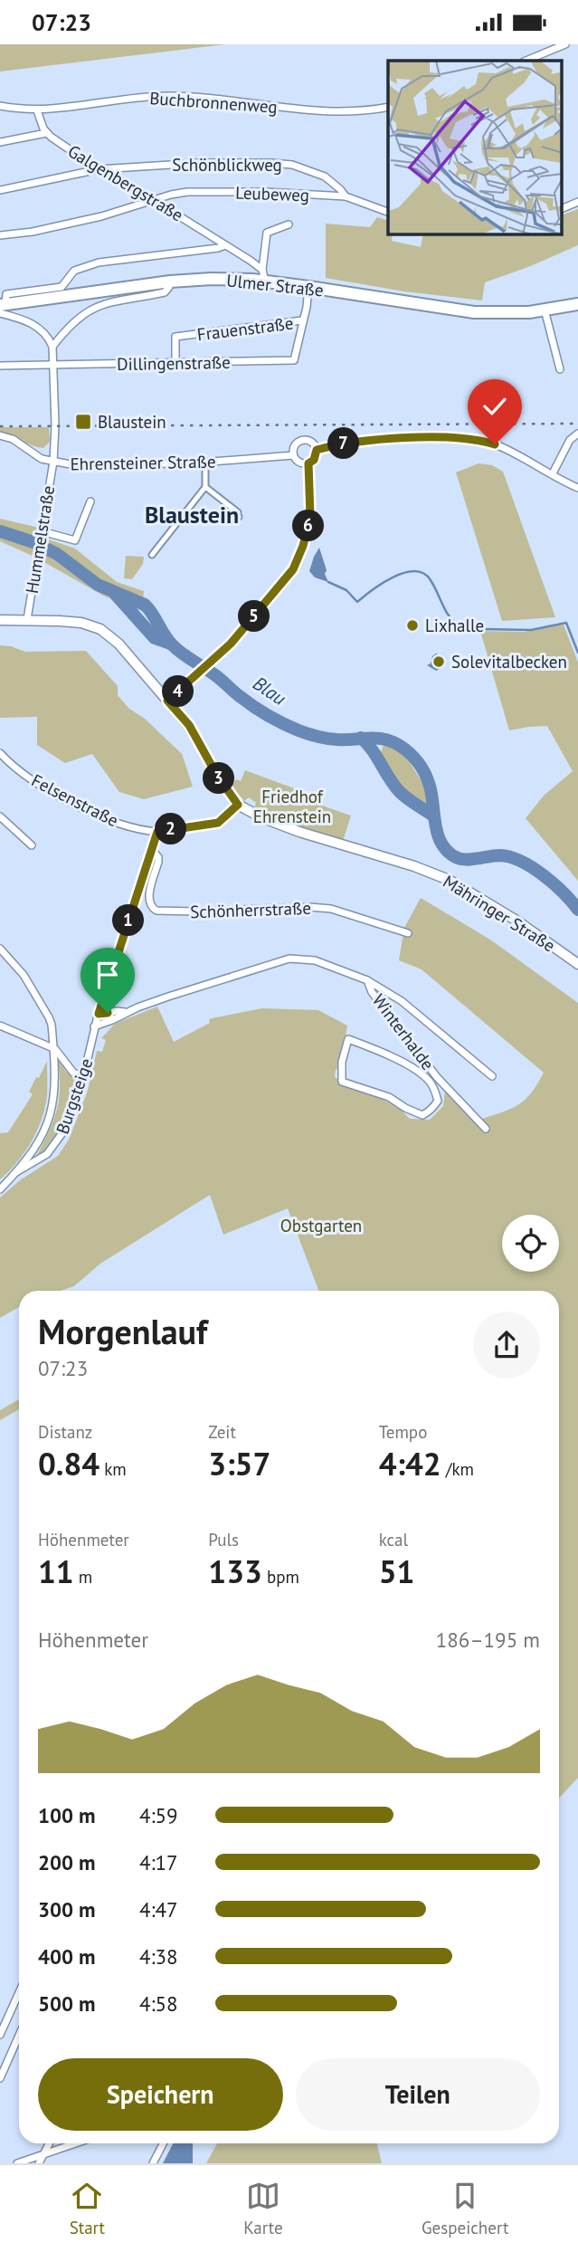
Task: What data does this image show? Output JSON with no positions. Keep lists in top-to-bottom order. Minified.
{"streets":{"main road":["Ulmer Straße"],"street":["Buchbronnenweg","Schönblickweg","Galgenbergstraße","Leubeweg","Frauenstraße","Dillingenstraße","Ehrensteiner Straße","Hummelstraße","Felsenstraße","Schönherrstraße","Mähringer Straße","Winterhalde","Burgsteige"]},"crossings":[["Schönblickweg","Galgenbergstraße"],["Schönblickweg","Leubeweg"],["Galgenbergstraße","Leubeweg"],["Galgenbergstraße","Ulmer Straße"],["Frauenstraße","Dillingenstraße"],["Dillingenstraße","Hummelstraße"],["Ehrensteiner Straße","Hummelstraße"],["Felsenstraße","Burgsteige"],["Schönherrstraße","Burgsteige"],["Winterhalde","Burgsteige"]],"districts":["Blaustein"],"water":["Blau"],"parks":["Friedhof Ehrenstein","Obstgarten"],"places":{"transit":["Blaustein"],"other":["Lixhalle","Solevitalbecken"]},"page":{"status":"07:23","pins":["7","6","5","4","3","2","1"],"heading":["Morgenlauf","07:23"],"stats":[["Distanz","0.84 km"],["Zeit","3:57"],["Tempo","4:42 /km"],["Höhenmeter","11 m"],["Puls","133 bpm"],["kcal","51"]],"chart":["Höhenmeter","186–195 m"],"list":[{"name":"100 m","note":"4:59"},{"name":"200 m","note":"4:17"},{"name":"300 m","note":"4:47"},{"name":"400 m","note":"4:38"},{"name":"500 m","note":"4:58"}],"buttons":["Speichern","Teilen"],"tabs":["Start","Karte","Gespeichert"]}}
